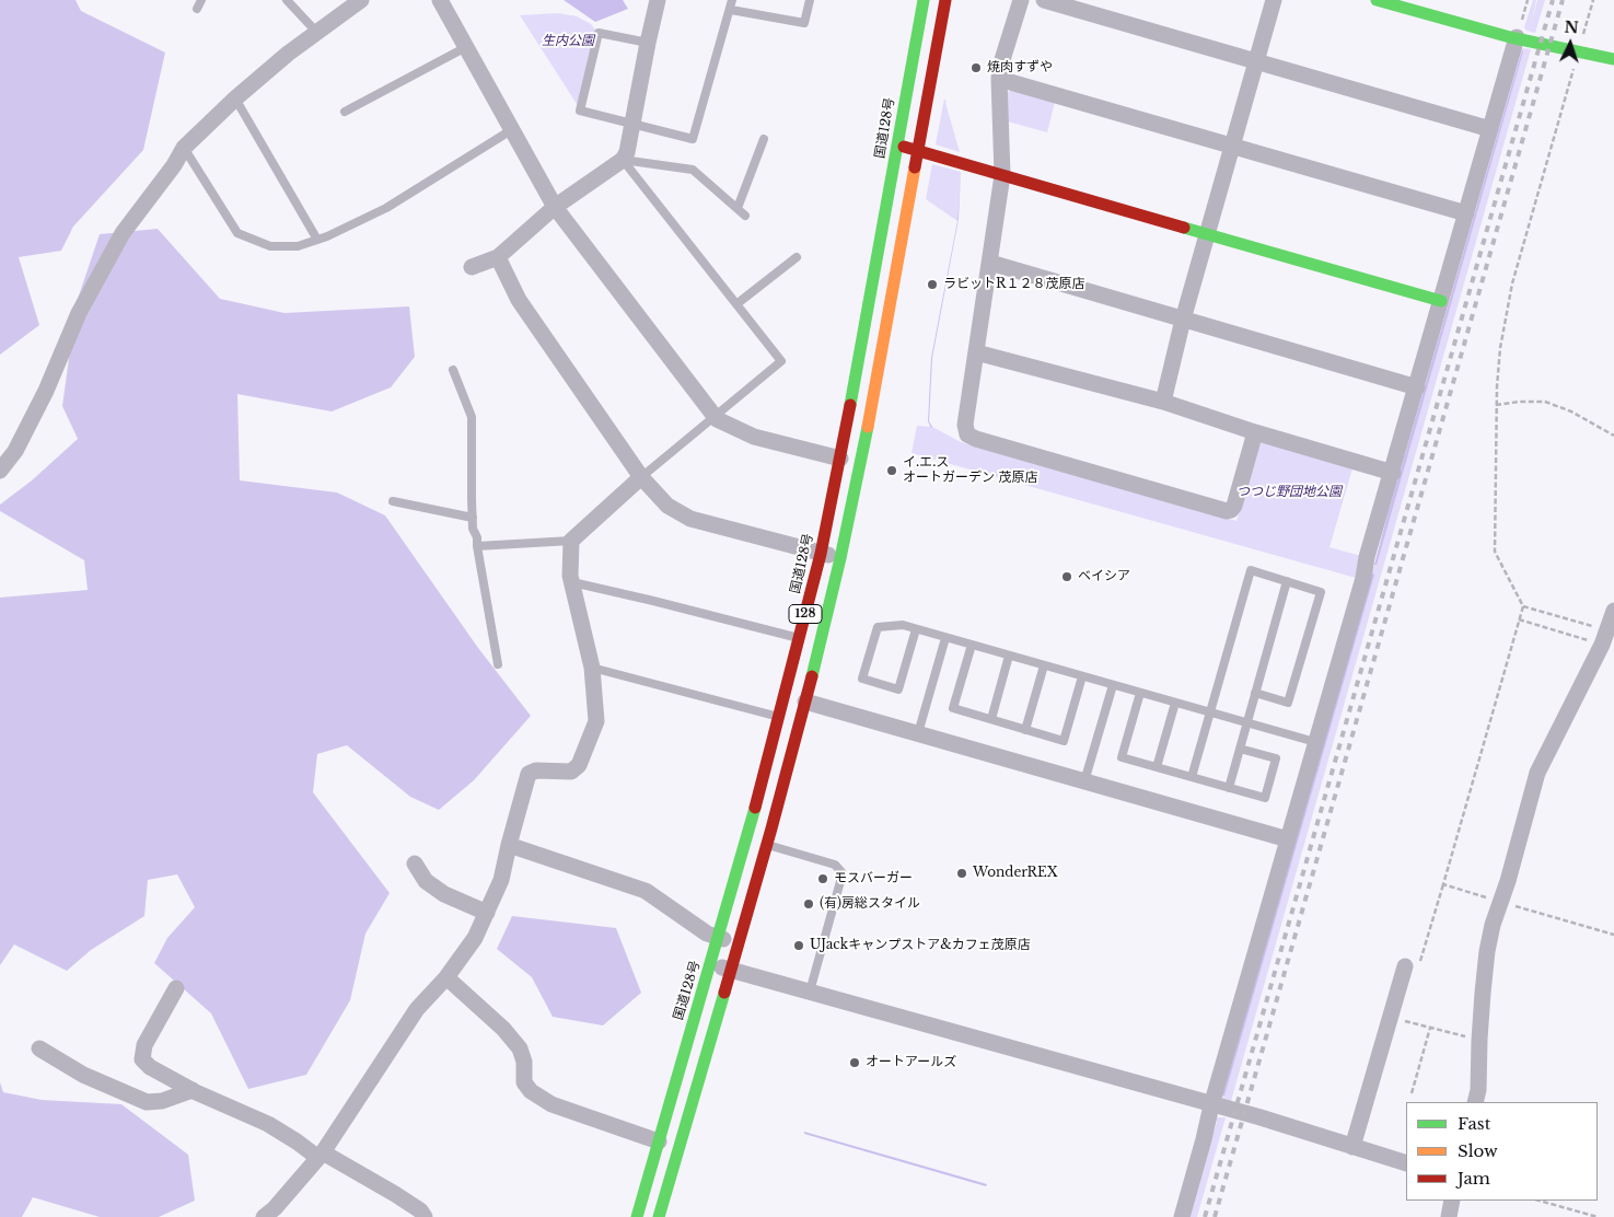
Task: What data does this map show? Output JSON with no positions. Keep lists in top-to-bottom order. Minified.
{"streets":{"main road":["国道128号","128"]},"parks":["生内公園","つつじ野団地公園"],"places":["焼肉すずや","ラビットR１２８茂原店","イ.エ.ス オートガーデン 茂原店","ベイシア","WonderREX","モスバーガー","(有)房総スタイル","UJackキャンプストア&カフェ茂原店","オートアールズ"],"legend":["Fast","Slow","Jam"],"north":"top"}
